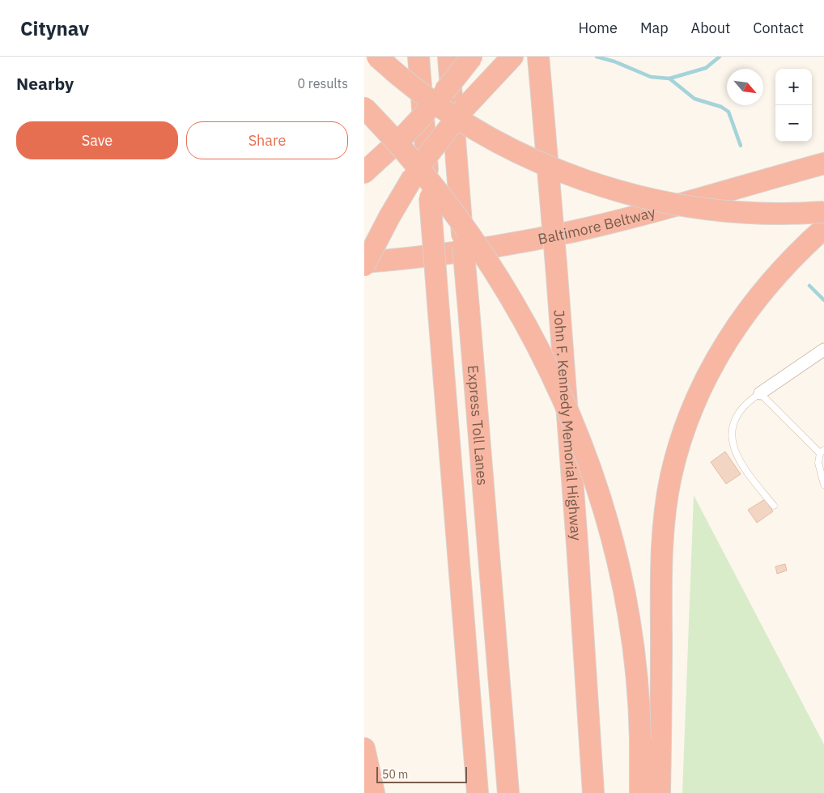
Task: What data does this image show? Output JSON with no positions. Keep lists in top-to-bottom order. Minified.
{"streets":{"highway":["Baltimore Beltway","Express Toll Lanes","John F. Kennedy Memorial Highway"]},"scale_bar":"50 m","north":"bottom right","page":{"header":"Citynav","nav":["Home","Map","About","Contact"],"heading":["Nearby","0 results"],"map_buttons":["+","−"],"buttons":["Save","Share"],"scale":"50 m"}}
